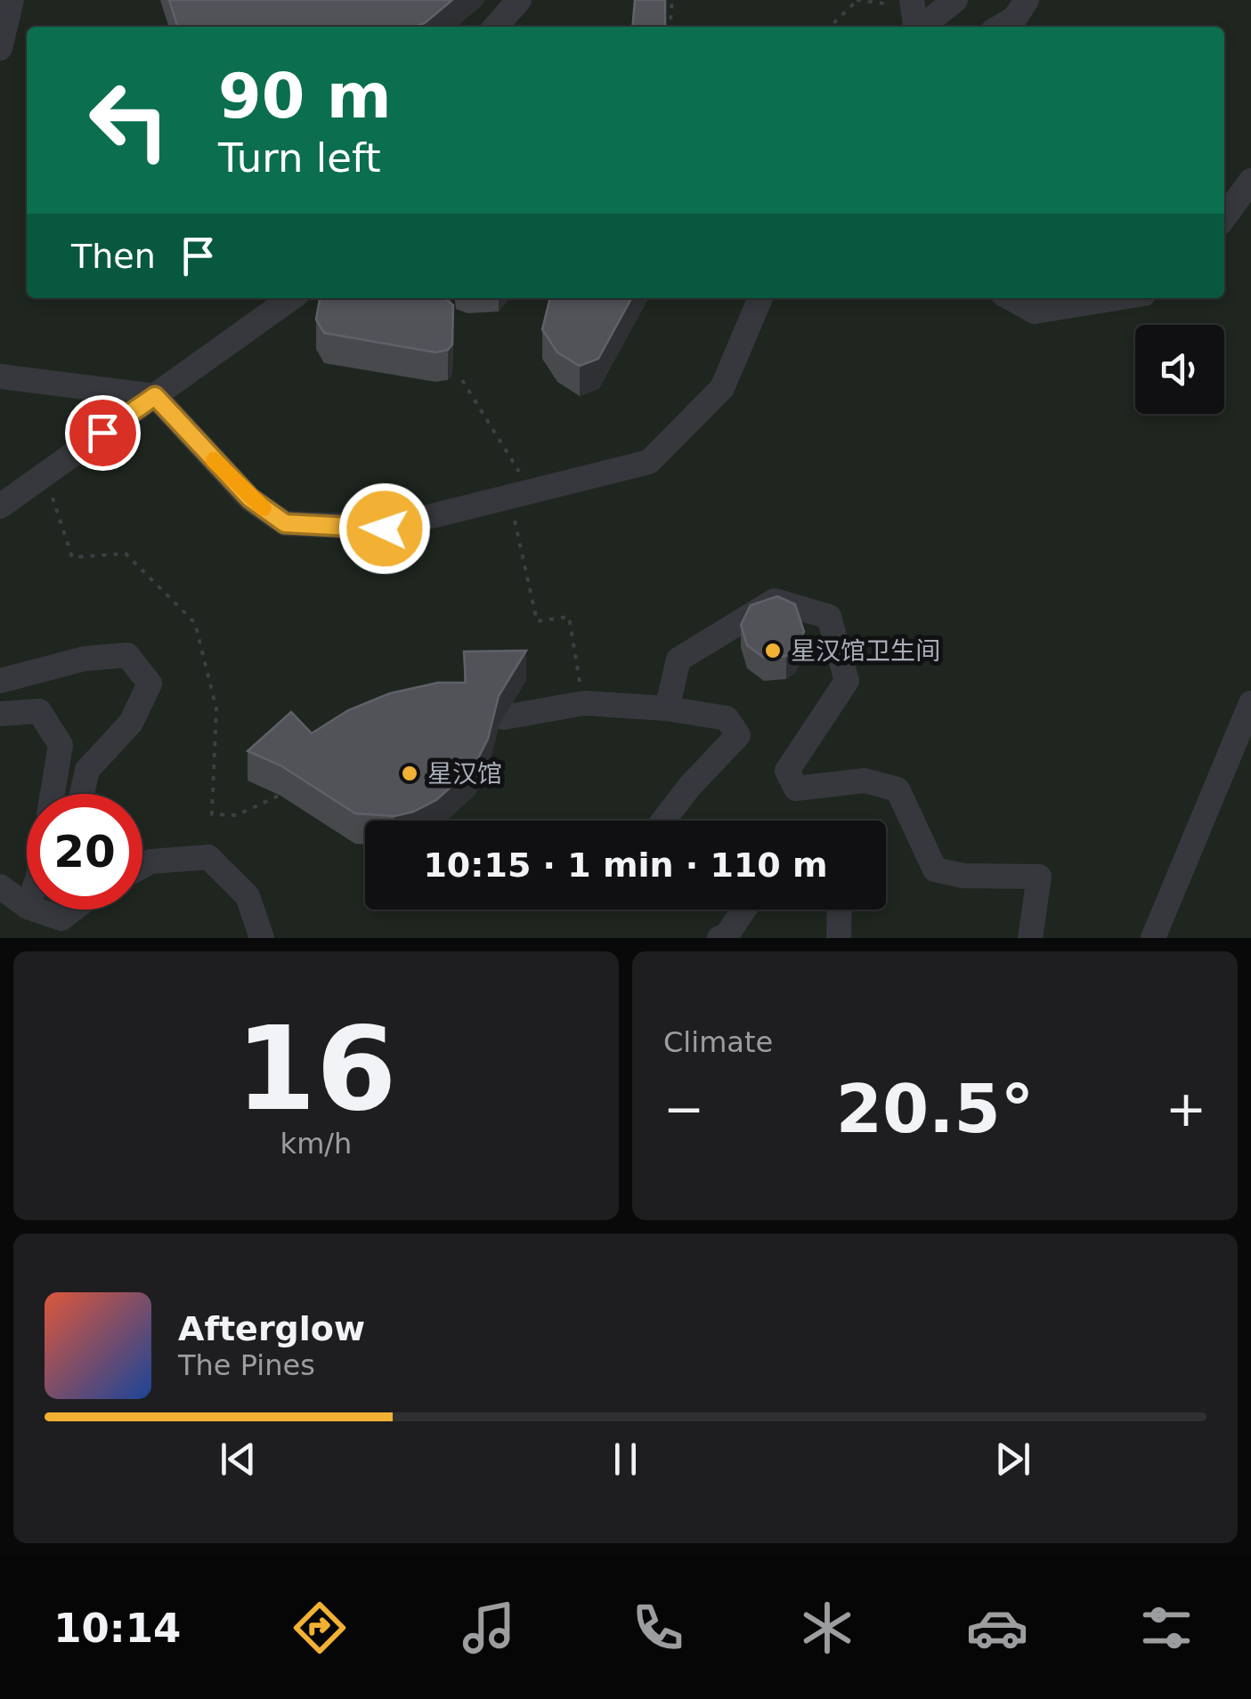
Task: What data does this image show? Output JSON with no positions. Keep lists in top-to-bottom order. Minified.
{"places":["星汉馆卫生间","星汉馆"],"page":{"turn":["90 m","Turn left"],"then":"Then","limit":"20","trip":"10:15 · 1 min · 110 m","tile":[["16","km/h"],"Climate"],"heat":["−","20.5°","+"],"song":["Afterglow","The Pines"],"tabs":"10:14"}}
